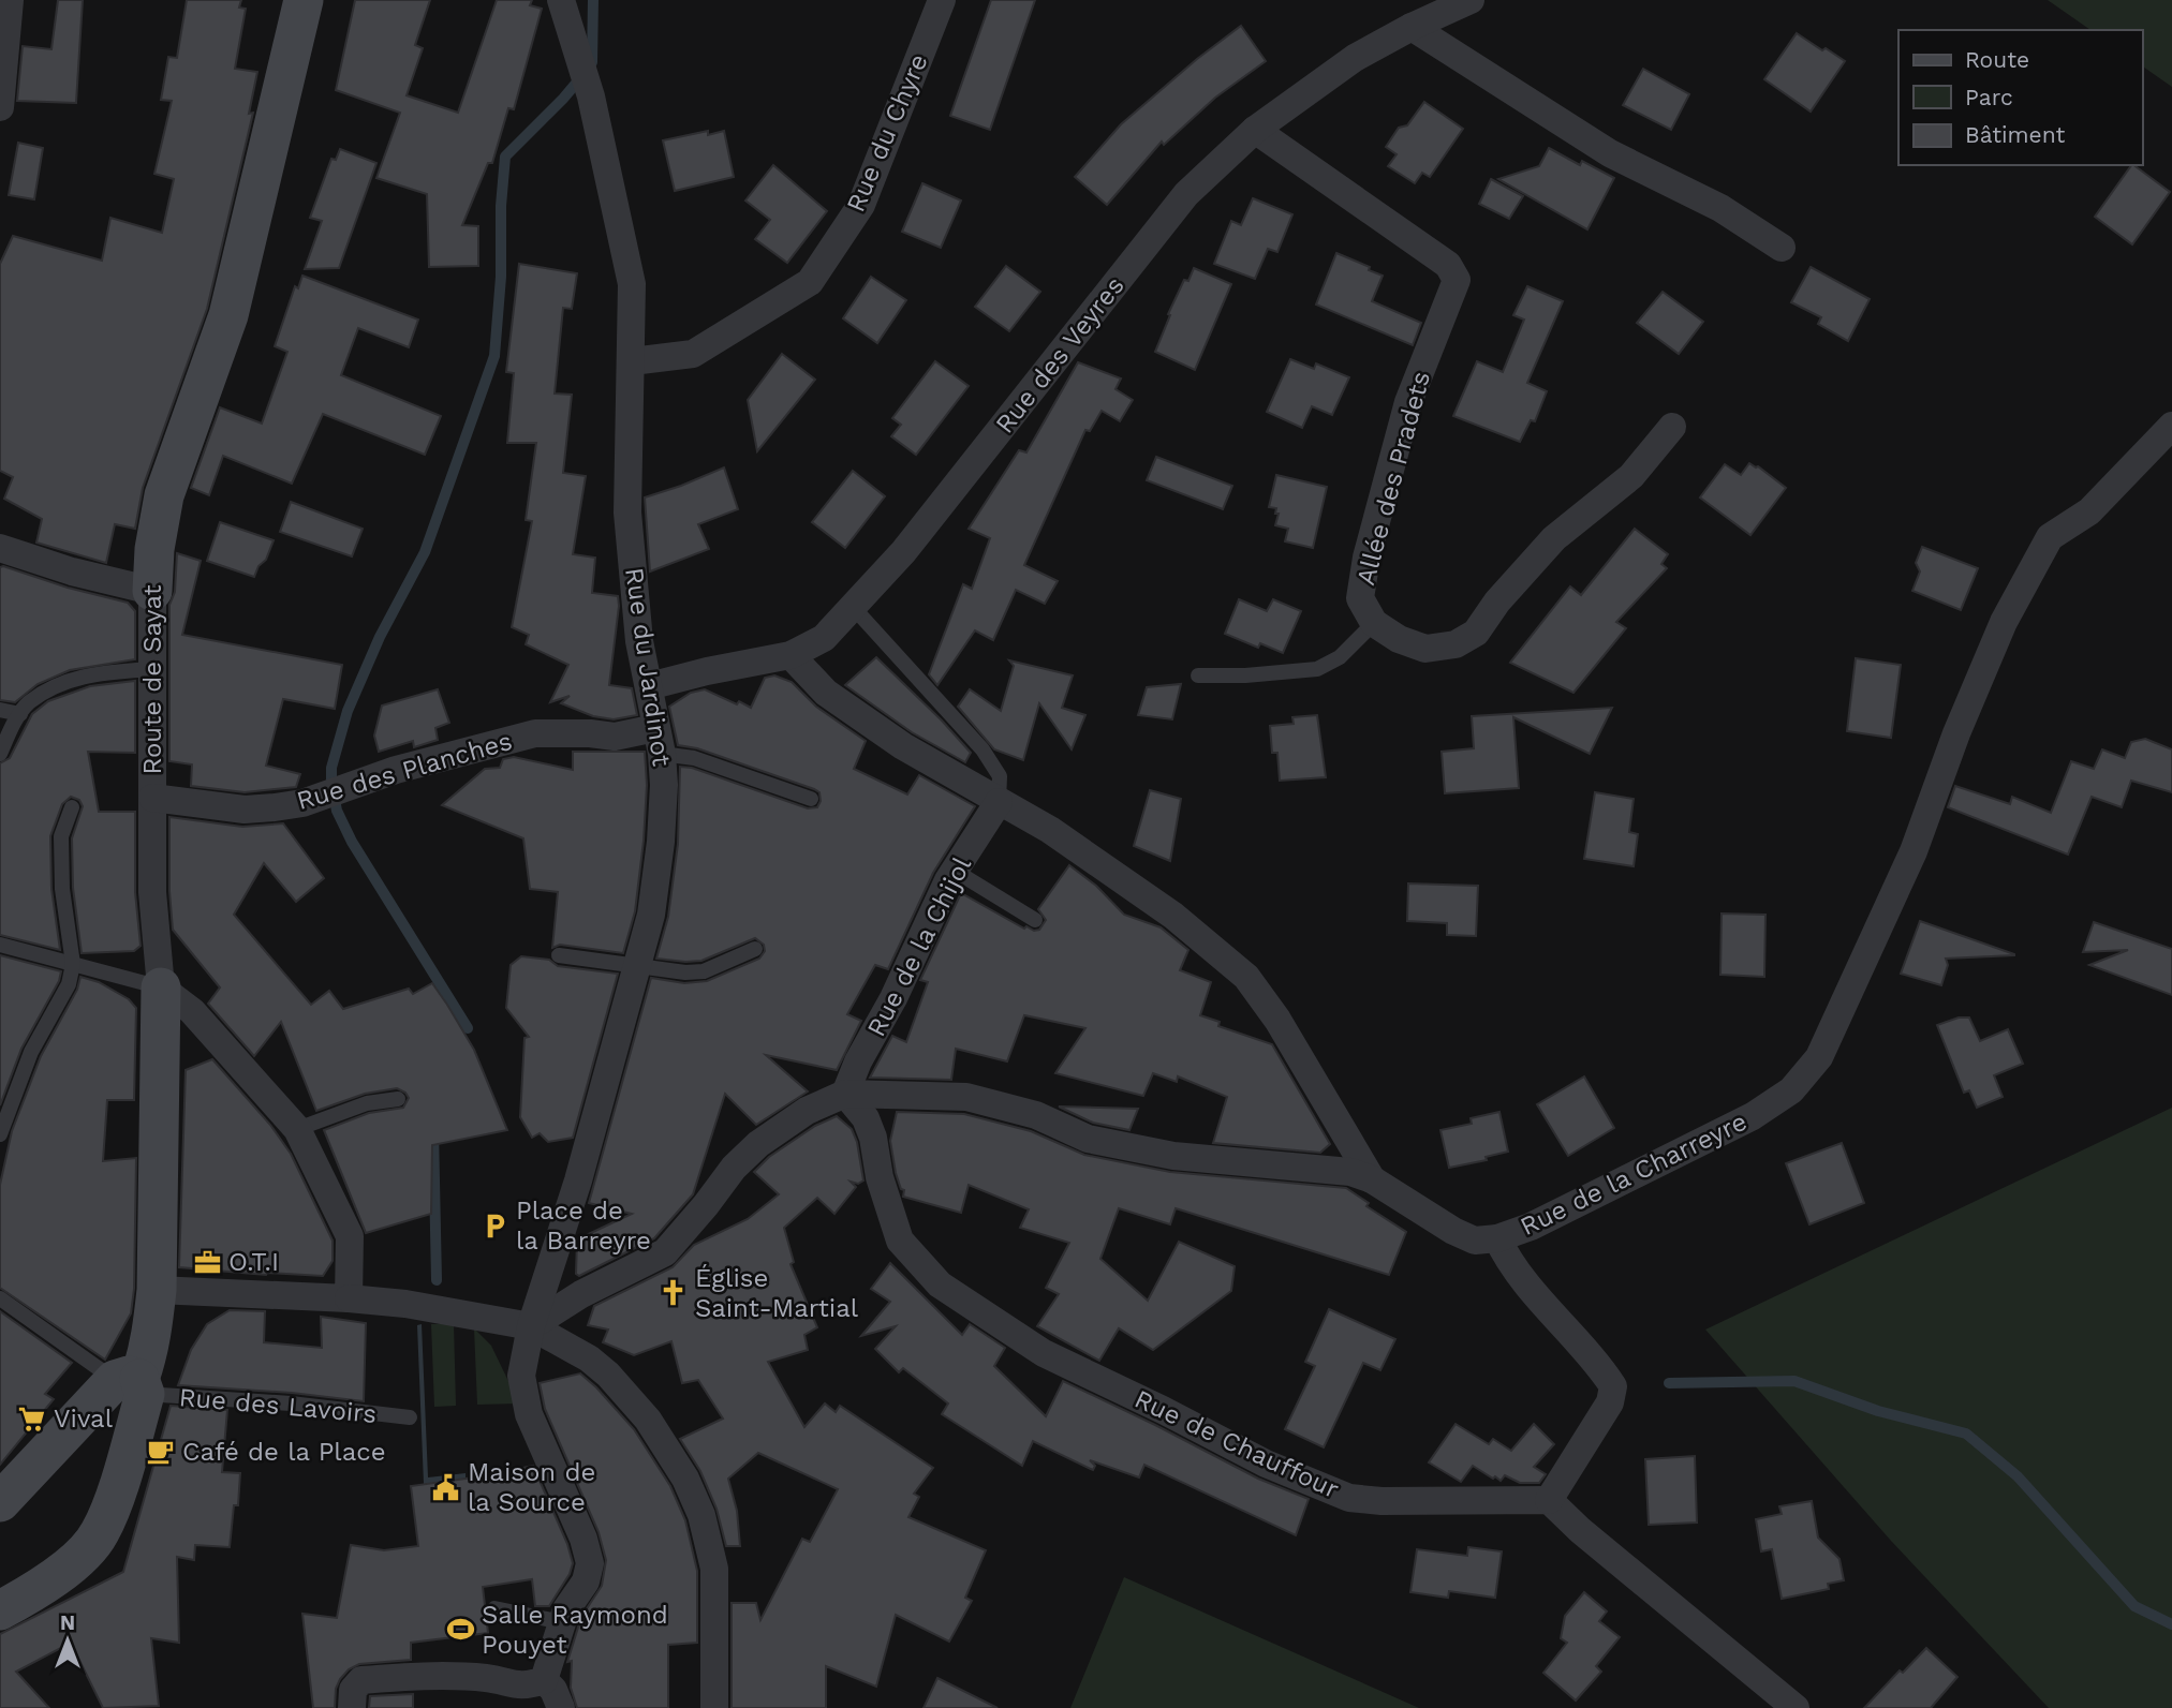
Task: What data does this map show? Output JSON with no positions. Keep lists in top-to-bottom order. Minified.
{"streets":{"street":["Rue du Chyre","Rue des Veyres","Allée des Pradets","Rue du Jardinot","Route de Sayat","Rue des Planches","Rue de la Chijol","Rue de la Charreyre","Rue de Chauffour"],"lane":["Rue des Lavoirs"]},"crossings":[["Rue du Chyre","Rue du Jardinot"],["Rue des Veyres","Allée des Pradets"],["Rue des Veyres","Rue du Jardinot"],["Rue du Jardinot","Rue des Planches"],["Rue du Jardinot","Rue de la Charreyre"],["Route de Sayat","Rue des Planches"],["Route de Sayat","Rue des Lavoirs"],["Rue de la Chijol","Rue de la Charreyre"],["Rue de la Chijol","Rue de Chauffour"],["Rue de la Charreyre","Rue de Chauffour"]],"places":{"parking":["Place de la Barreyre"],"office":["O.T.I"],"church":["Église Saint-Martial"],"supermarket":["Vival"],"cafe":["Café de la Place"],"public building":["Maison de la Source"],"sports":["Salle Raymond Pouyet"]},"legend":["Route","Parc","Bâtiment"],"north":"top"}
